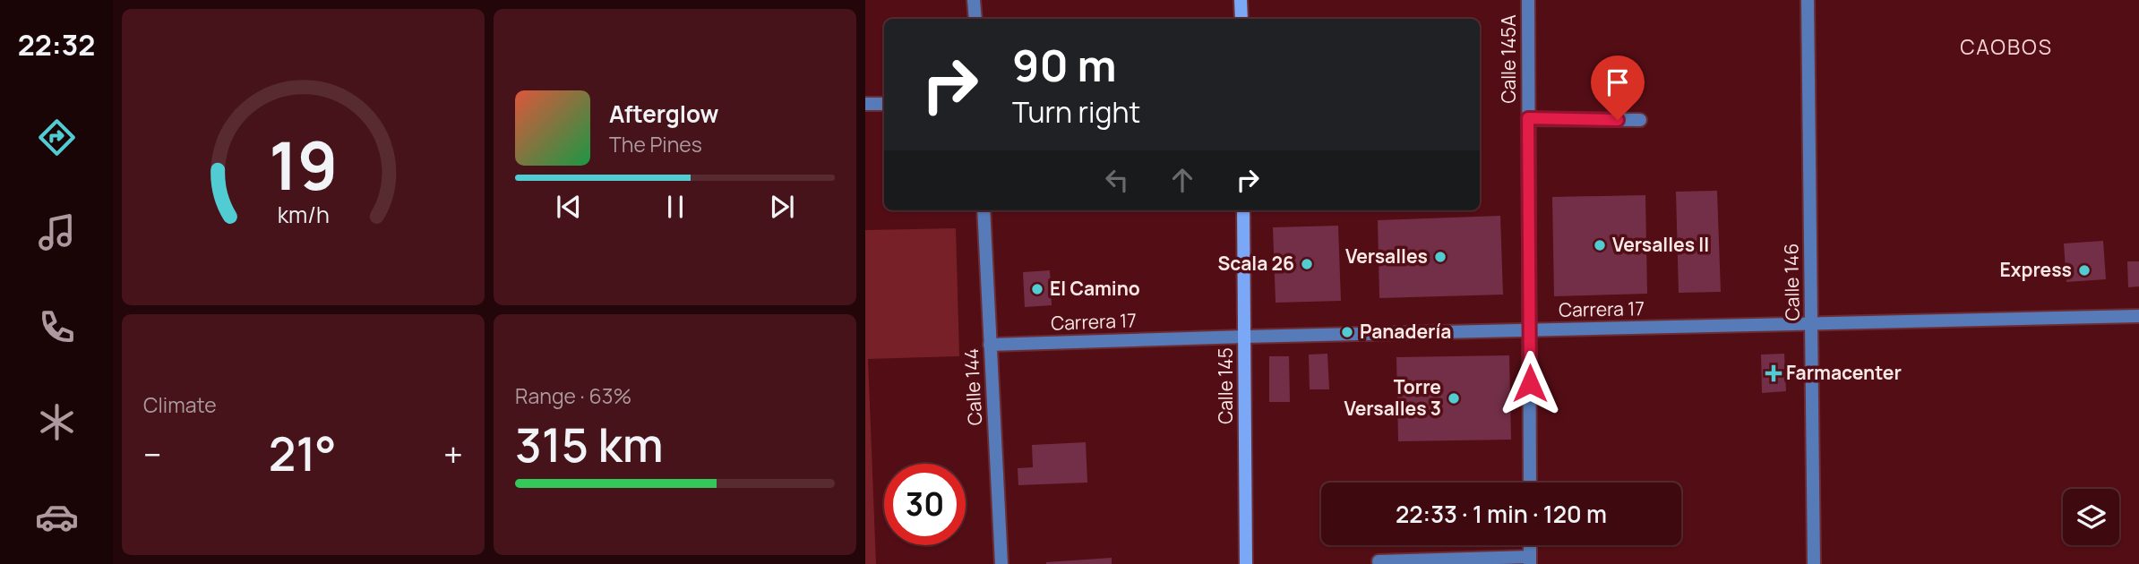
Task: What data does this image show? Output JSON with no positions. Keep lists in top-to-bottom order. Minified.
{"streets":{"street":["Calle 145A","Calle 146","Carrera 17","Calle 145","Calle 144"]},"crossings":[["Calle 145A","Carrera 17"],["Calle 146","Carrera 17"],["Carrera 17","Calle 145"],["Carrera 17","Calle 144"]],"districts":["CAOBOS"],"places":{"other":["Versalles II","Versalles","Scala 26","Express","El Camino","Panadería","Torre Versalles 3"],"health":["Farmacenter"]},"page":{"tabs":"22:32","turn":["90 m","Turn right"],"song":["Afterglow","The Pines"],"tile":["Climate",["Range · 63%","315 km"]],"heat":["−","21°","+"],"limit":"30","trip":"22:33 · 1 min · 120 m","gauge":["19","km/h"]}}
